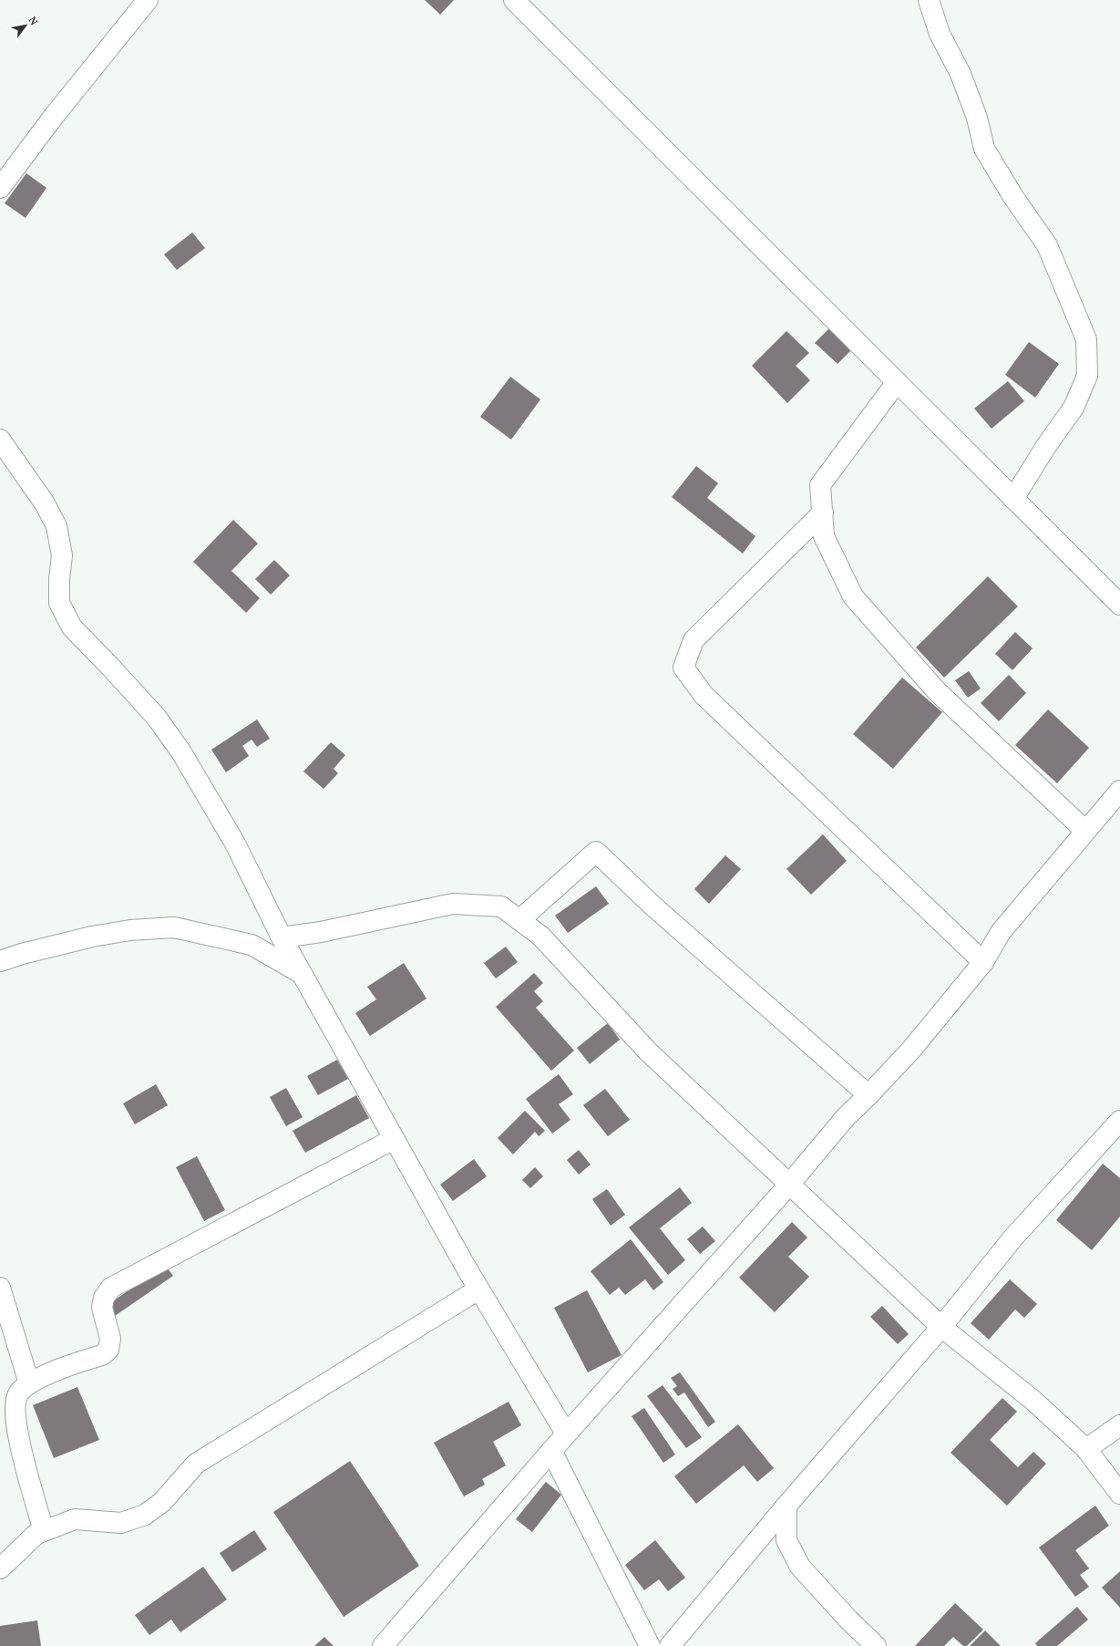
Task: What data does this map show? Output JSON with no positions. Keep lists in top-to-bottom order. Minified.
{"north":"top right"}
